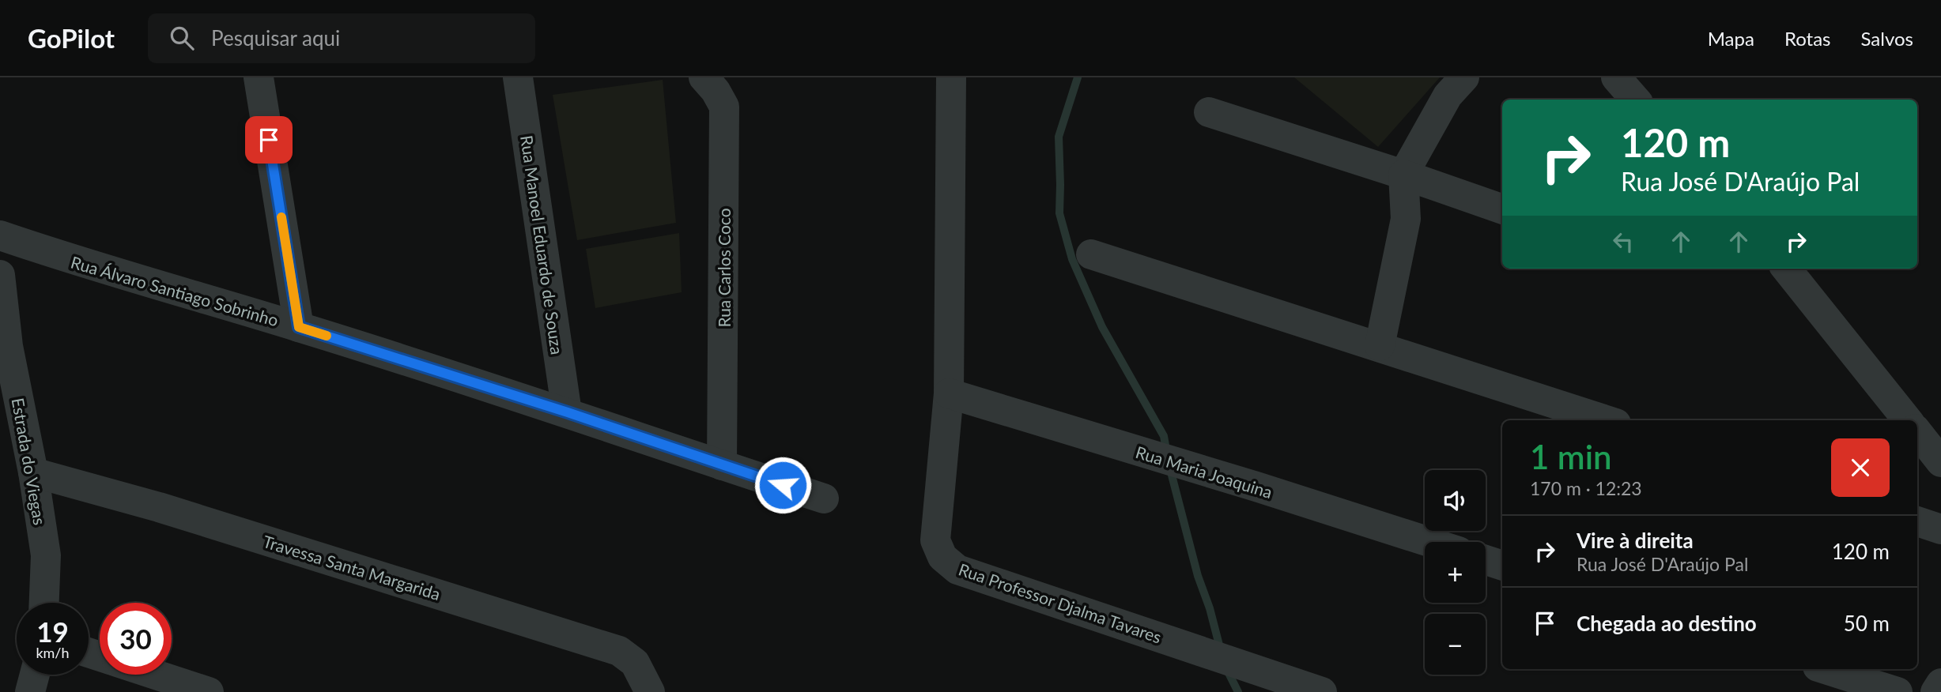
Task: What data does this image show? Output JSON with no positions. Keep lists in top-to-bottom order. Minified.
{"streets":{"street":["Rua Manoel Eduardo de Souza","Rua Carlos Coco","Rua Álvaro Santiago Sobrinho","Estrada do Viegas","Rua Maria Joaquina","Travessa Santa Margarida","Rua Professor Djalma Tavares"]},"crossings":[["Rua Manoel Eduardo de Souza","Rua Álvaro Santiago Sobrinho"],["Rua Carlos Coco","Rua Álvaro Santiago Sobrinho"],["Estrada do Viegas","Travessa Santa Margarida"],["Rua Maria Joaquina","Rua Professor Djalma Tavares"]],"page":{"header":"GoPilot","search":"Pesquisar aqui","nav":["Mapa","Rotas","Salvos"],"turn":["120 m","Rua José D'Araújo Pal"],"heading":["1 min","170 m · 12:23"],"map_buttons":["+","−"],"list":[{"name":"Vire à direita","note":"Rua José D'Araújo Pal","value":"120 m"},{"name":"Chegada ao destino","value":"50 m"}],"speed":"19 km/h","limit":"30"}}
